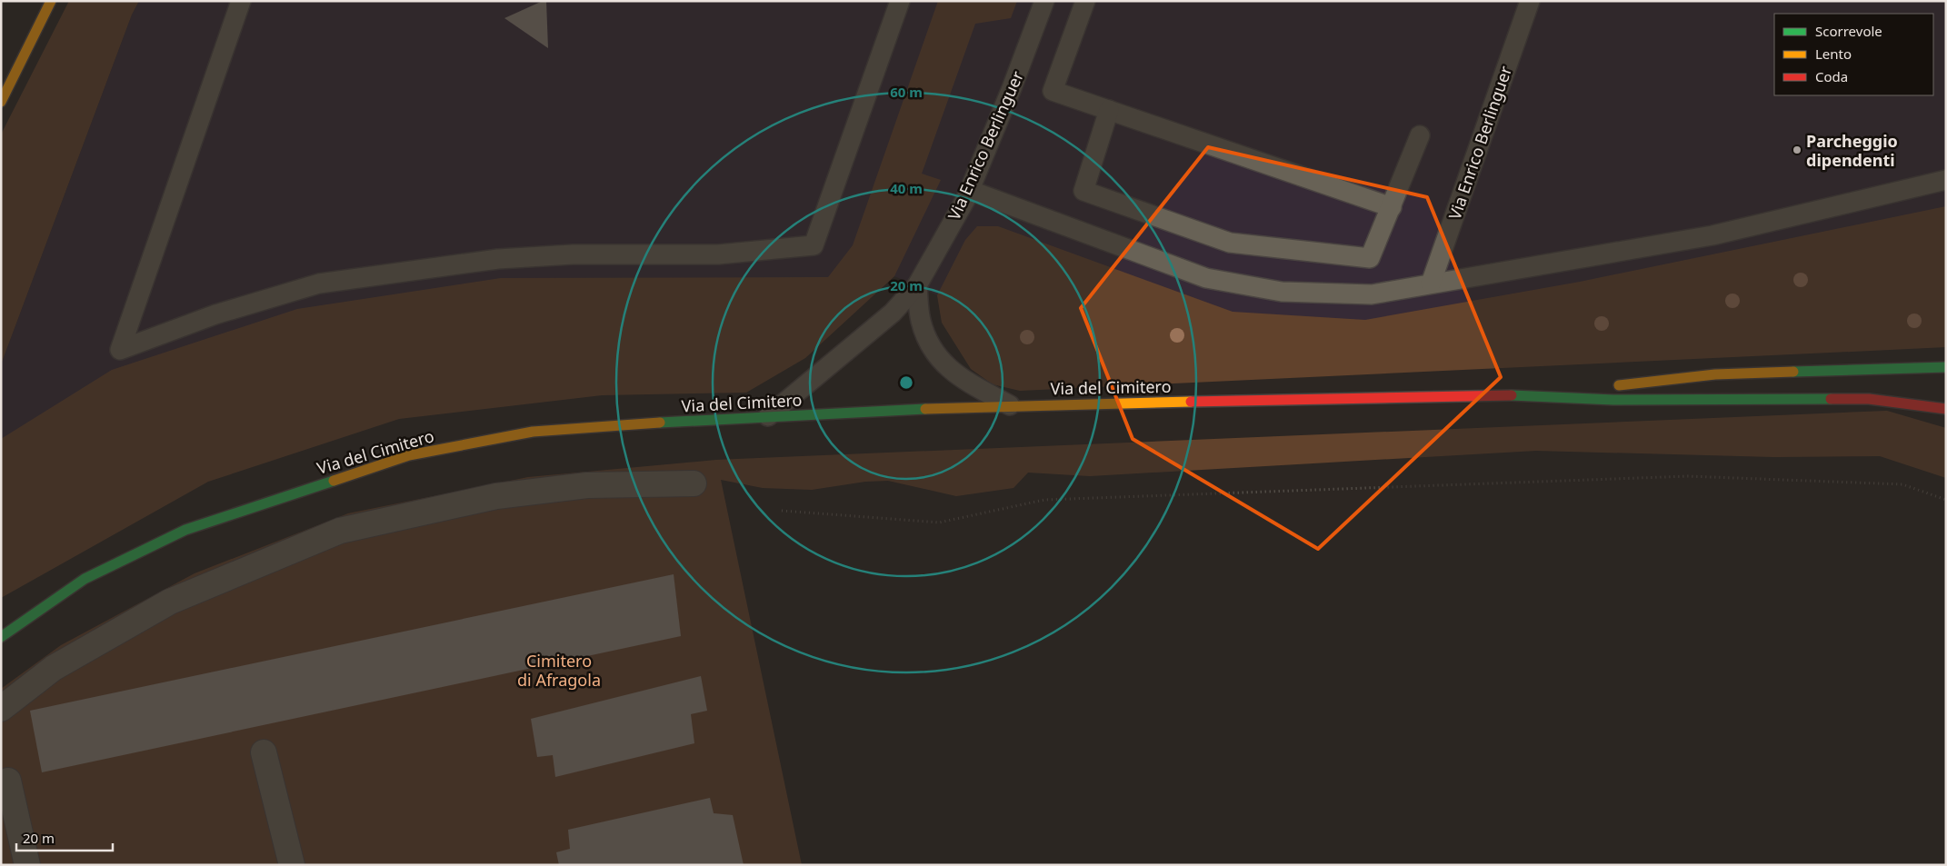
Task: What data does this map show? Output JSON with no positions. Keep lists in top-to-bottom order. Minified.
{"streets":{"main road":["Via del Cimitero"],"lane":["Via Enrico Berlinguer"]},"crossings":[["Via Enrico Berlinguer","Via del Cimitero"]],"parks":["Cimitero di Afragola"],"places":["Parcheggio dipendenti"],"legend":["Scorrevole","Lento","Coda"],"scale_bar":"20 m","rings":["60 m","40 m","20 m"]}
